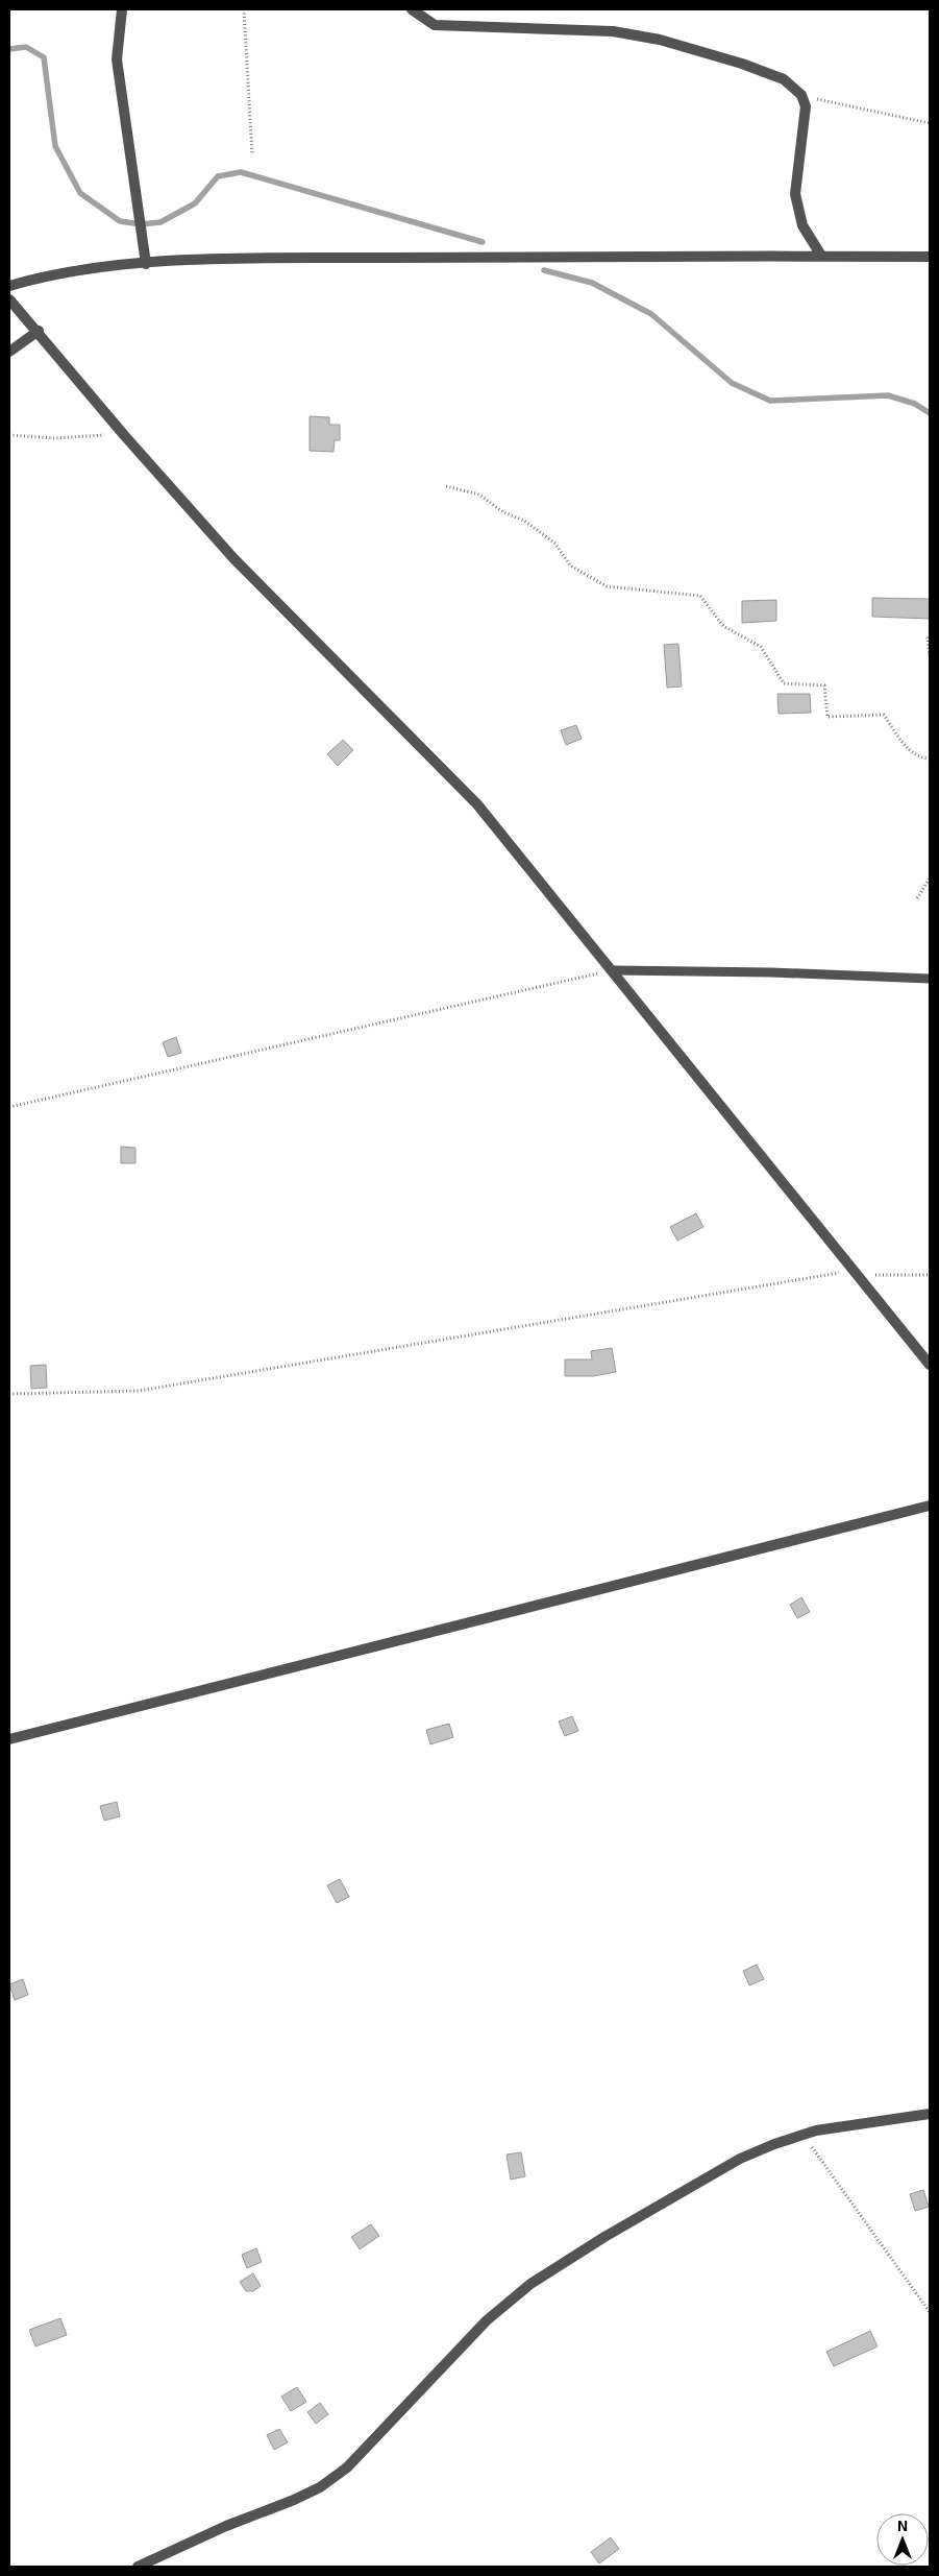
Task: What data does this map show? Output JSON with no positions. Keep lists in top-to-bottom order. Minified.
{"north":"top"}
